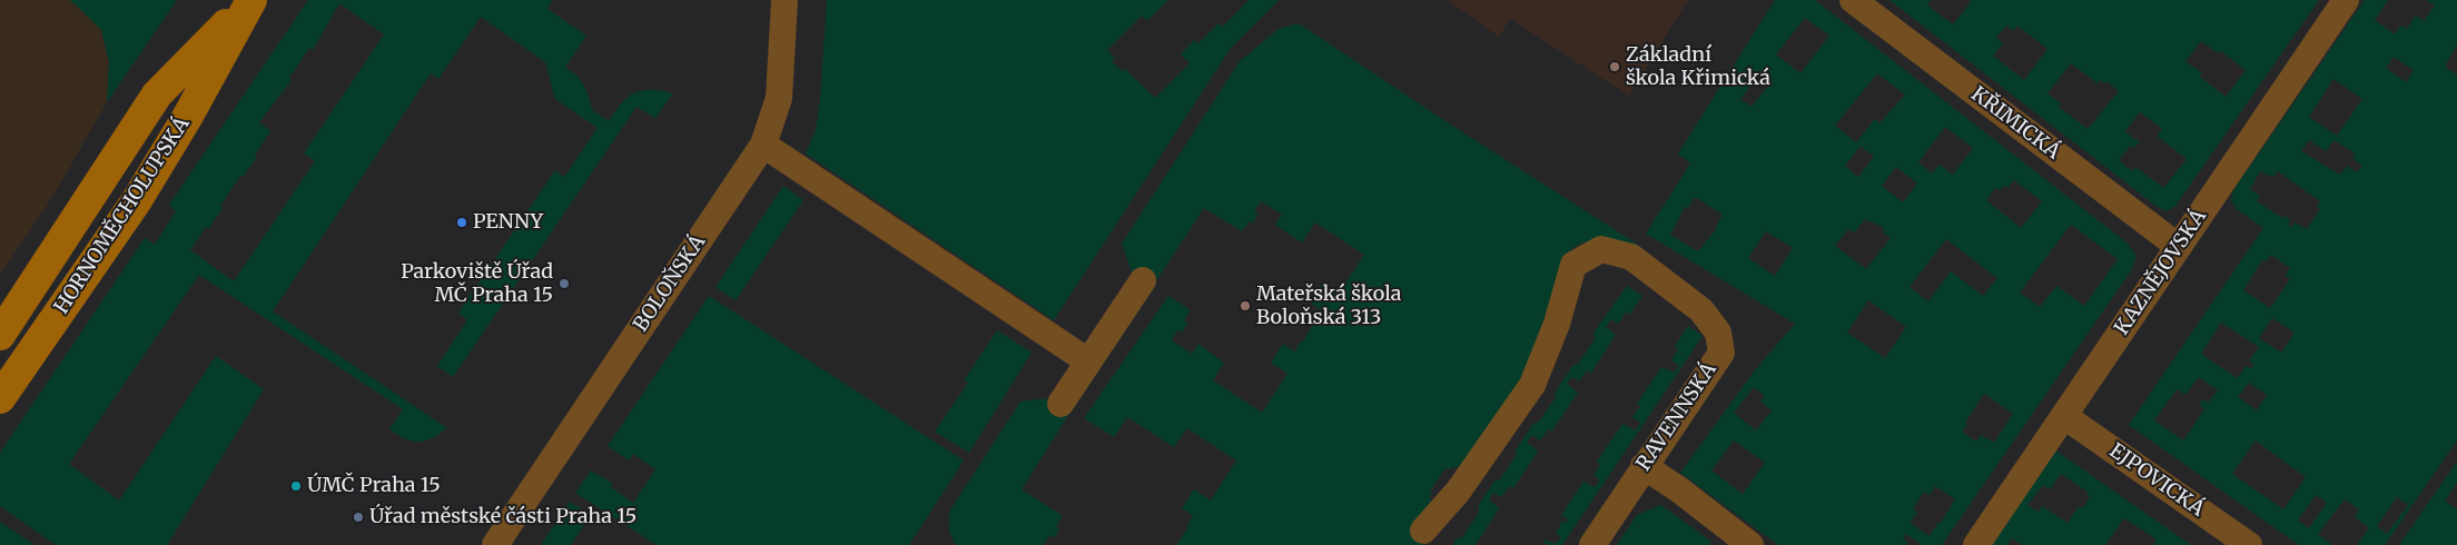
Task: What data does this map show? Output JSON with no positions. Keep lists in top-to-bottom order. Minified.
{"streets":{"street":["KŘIMICKÁ","HORNOMĚCHOLUPSKÁ","KAZNĚJOVSKÁ","BOLOŇSKÁ","RAVENNSKÁ","EJPOVICKÁ"]},"crossings":[["KŘIMICKÁ","KAZNĚJOVSKÁ"],["KAZNĚJOVSKÁ","EJPOVICKÁ"]],"places":["Základní škola Křimická","PENNY","Parkoviště Úřad MČ Praha 15","Mateřská škola Boloňská 313","ÚMČ Praha 15","Úřad městské části Praha 15"]}
